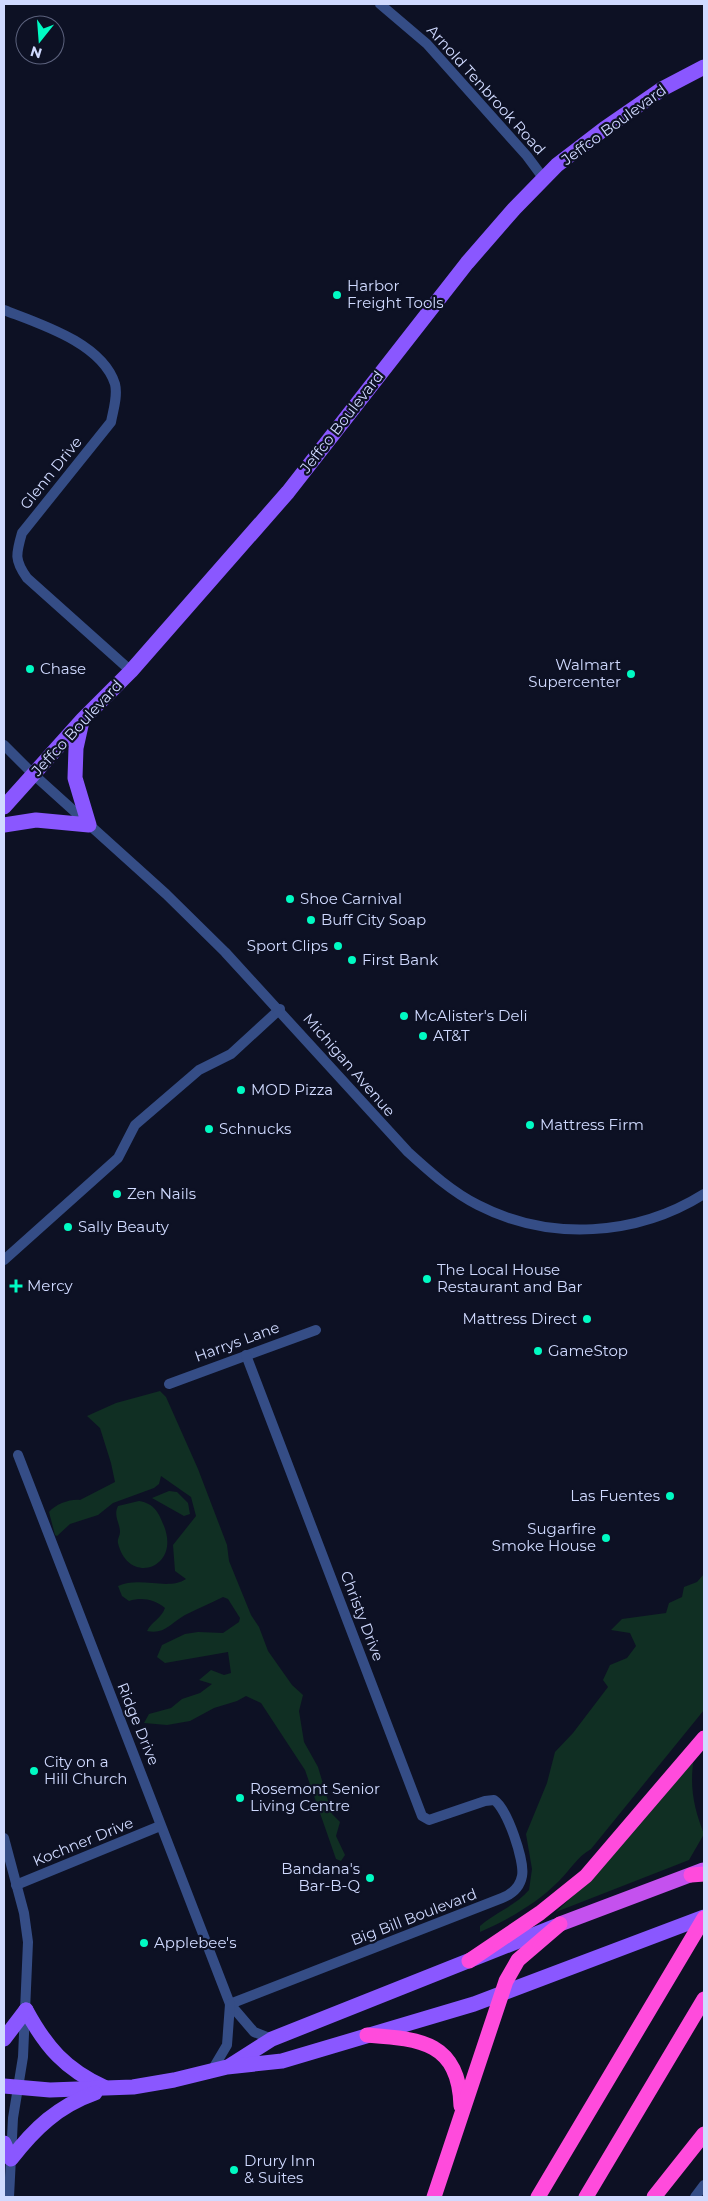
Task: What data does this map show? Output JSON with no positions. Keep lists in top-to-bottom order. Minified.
{"streets":{"main road":["Jeffco Boulevard"],"street":["Arnold Tenbrook Road","Glenn Drive","Michigan Avenue","Harrys Lane","Christy Drive","Ridge Drive","Kochner Drive","Big Bill Boulevard"]},"crossings":[["Arnold Tenbrook Road","Jeffco Boulevard"],["Jeffco Boulevard","Glenn Drive"],["Jeffco Boulevard","Michigan Avenue"],["Harrys Lane","Christy Drive"],["Christy Drive","Big Bill Boulevard"],["Ridge Drive","Kochner Drive"],["Ridge Drive","Big Bill Boulevard"]],"places":{"other":["Harbor Freight Tools","Chase","Walmart Supercenter","Shoe Carnival","Buff City Soap","Sport Clips","First Bank","McAlister's Deli","AT&T","MOD Pizza","Mattress Firm","Schnucks","Zen Nails","Sally Beauty","The Local House Restaurant and Bar","Mattress Direct","GameStop","Las Fuentes","Sugarfire Smoke House","City on a Hill Church","Rosemont Senior Living Centre","Bandana's Bar-B-Q","Applebee's","Drury Inn & Suites"],"health":["Mercy"]},"north":"bottom"}
